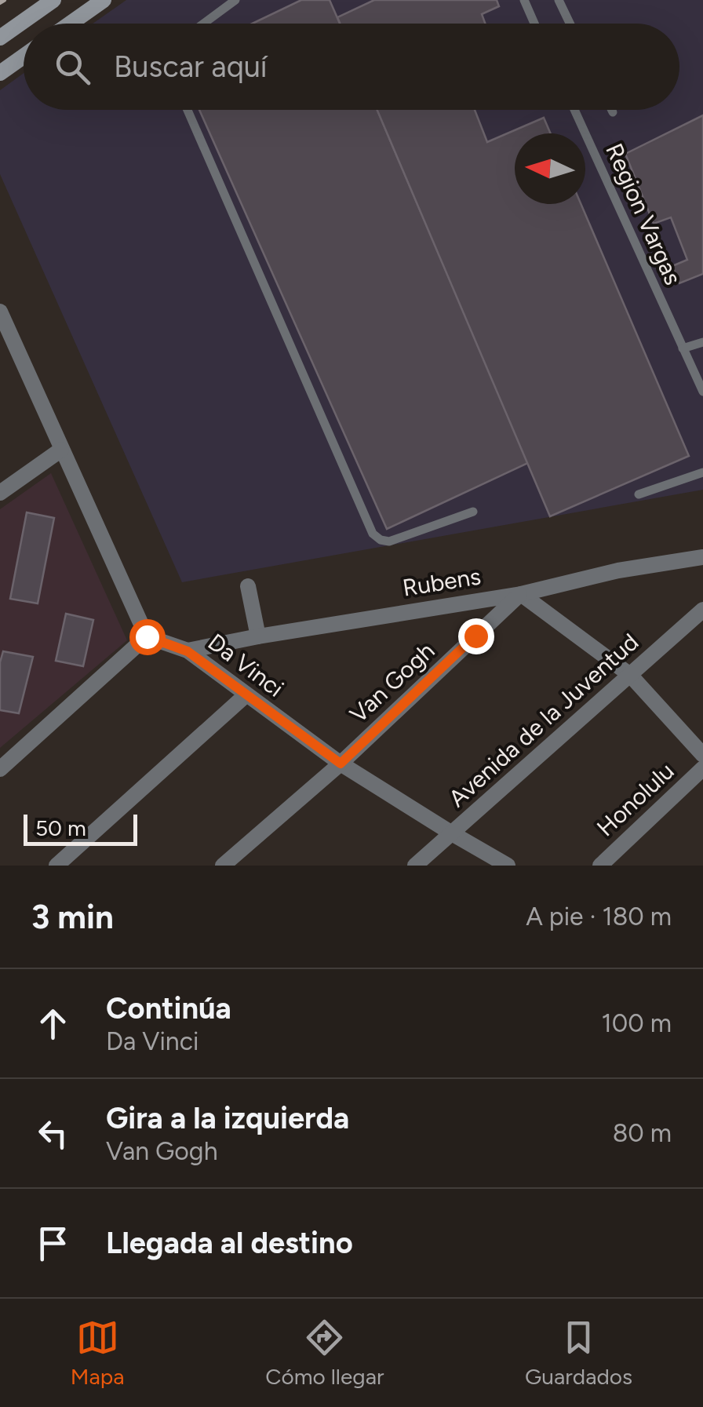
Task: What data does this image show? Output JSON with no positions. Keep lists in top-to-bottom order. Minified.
{"streets":{"street":["Rubens","Da Vinci","Van Gogh","Avenida de la Juventud","Honolulu"],"lane":["Region Vargas"]},"crossings":[["Rubens","Da Vinci"],["Rubens","Van Gogh"],["Da Vinci","Van Gogh"],["Da Vinci","Avenida de la Juventud"]],"scale_bar":"50 m","north":"left","page":{"search":"Buscar aquí","scale":"50 m","heading":["3 min","A pie · 180 m"],"list":[["Continúa","Da Vinci","100 m"],["Gira a la izquierda","Van Gogh","80 m"],"Llegada al destino"],"nav":["Mapa","Cómo llegar","Guardados"]}}
